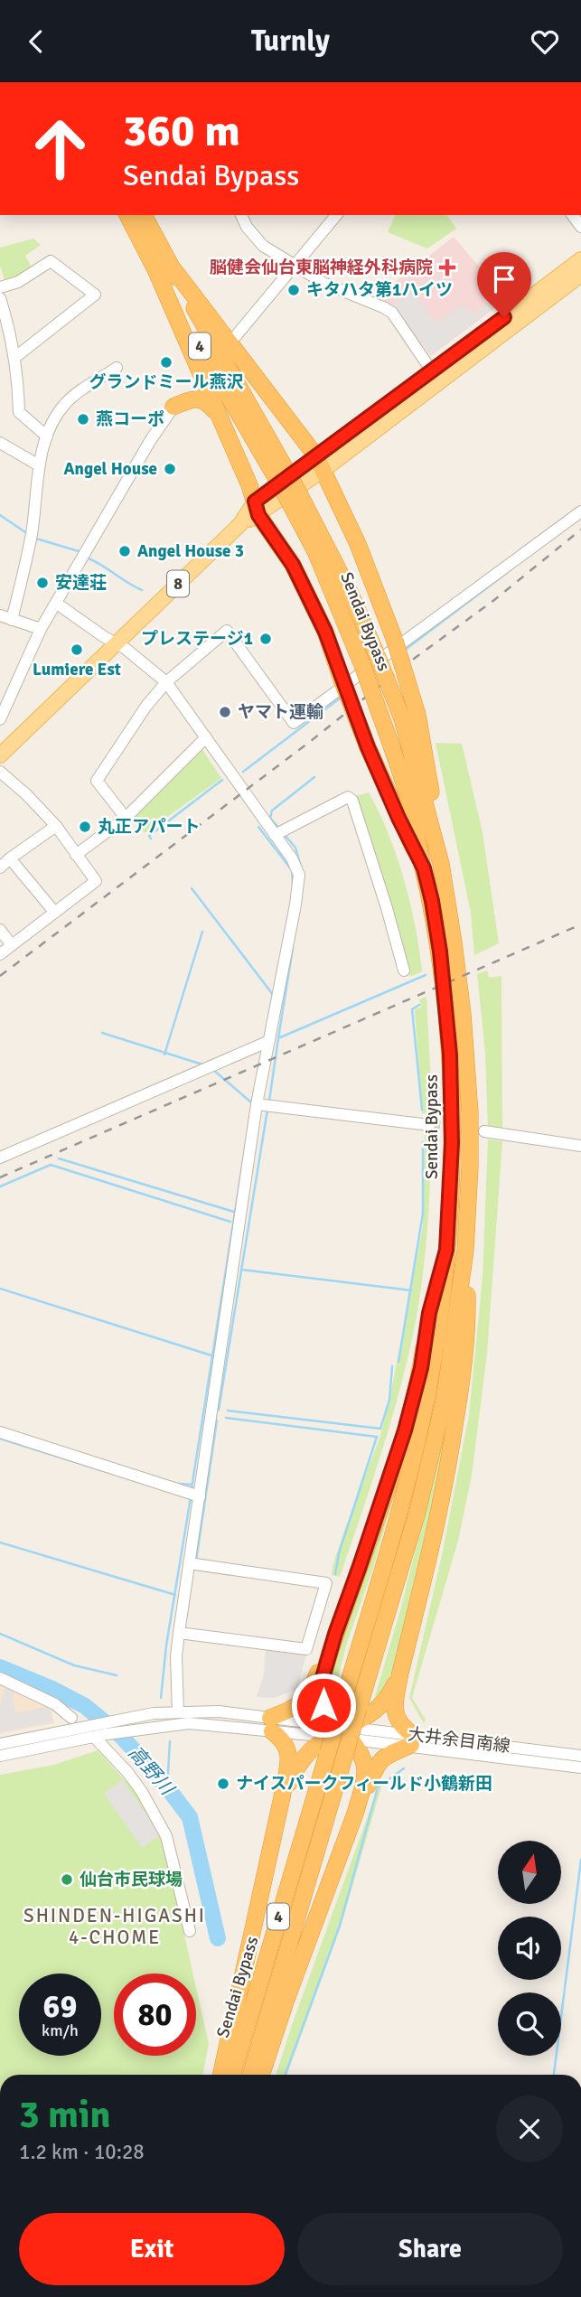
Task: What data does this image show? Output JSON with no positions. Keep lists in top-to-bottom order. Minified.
{"streets":{"highway":["4","Sendai Bypass"],"main road":["8"],"street":["大井余目南線"]},"districts":["SHINDEN-HIGASHI 4-CHOME"],"water":["高野川"],"places":{"health":["脳健会仙台東脳神経外科病院"],"other":["キタハタ第1ハイツ","グランドミール燕沢","燕コーポ","Angel House","Angel House 3","安達荘","プレステージ1","Lumiere Est","ヤマト運輸","丸正アパート","ナイスパークフィールド小鶴新田","仙台市民球場"]},"north":"top","page":{"header":"Turnly","turn":["360 m","Sendai Bypass"],"speed":"69 km/h","limit":"80","heading":["3 min","1.2 km · 10:28"],"buttons":["Exit","Share"]}}
